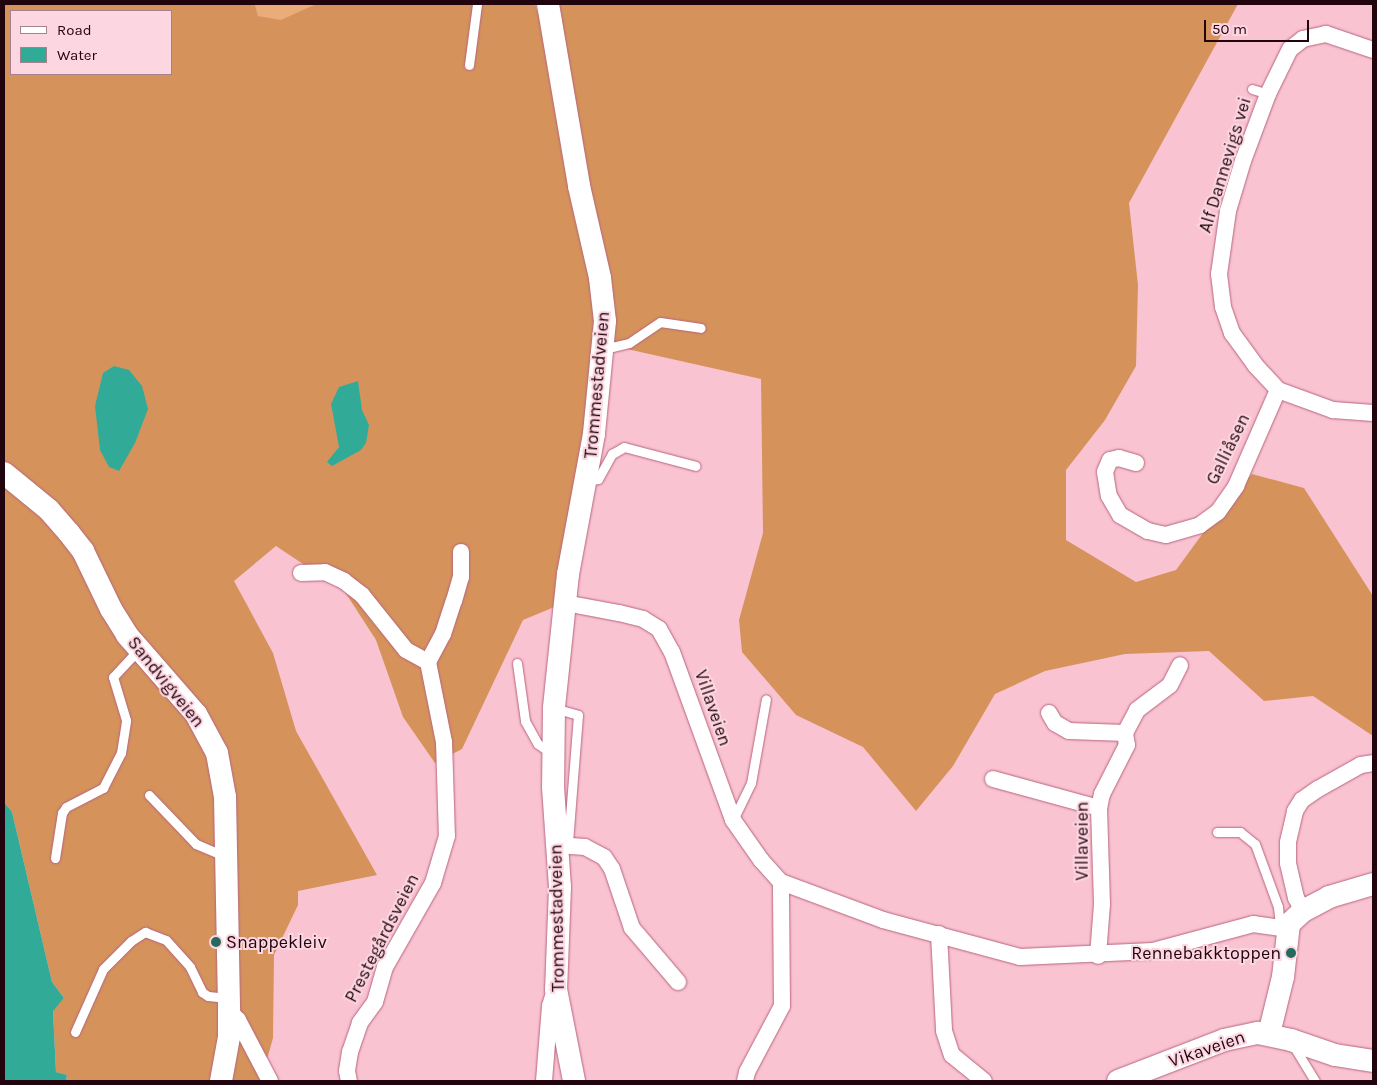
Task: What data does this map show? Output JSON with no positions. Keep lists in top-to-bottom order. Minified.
{"streets":{"main road":["Trommestadveien","Sandvigveien","Vikaveien"],"street":["Alf Dannevigs vei","Galliåsen","Villaveien","Prestegårdsveien"]},"crossings":[["Alf Dannevigs vei","Galliåsen"],["Trommestadveien","Villaveien"],["Villaveien","Vikaveien"]],"places":["Snappekleiv","Rennebakktoppen"],"legend":["Road","Water"],"scale_bar":"50 m"}
